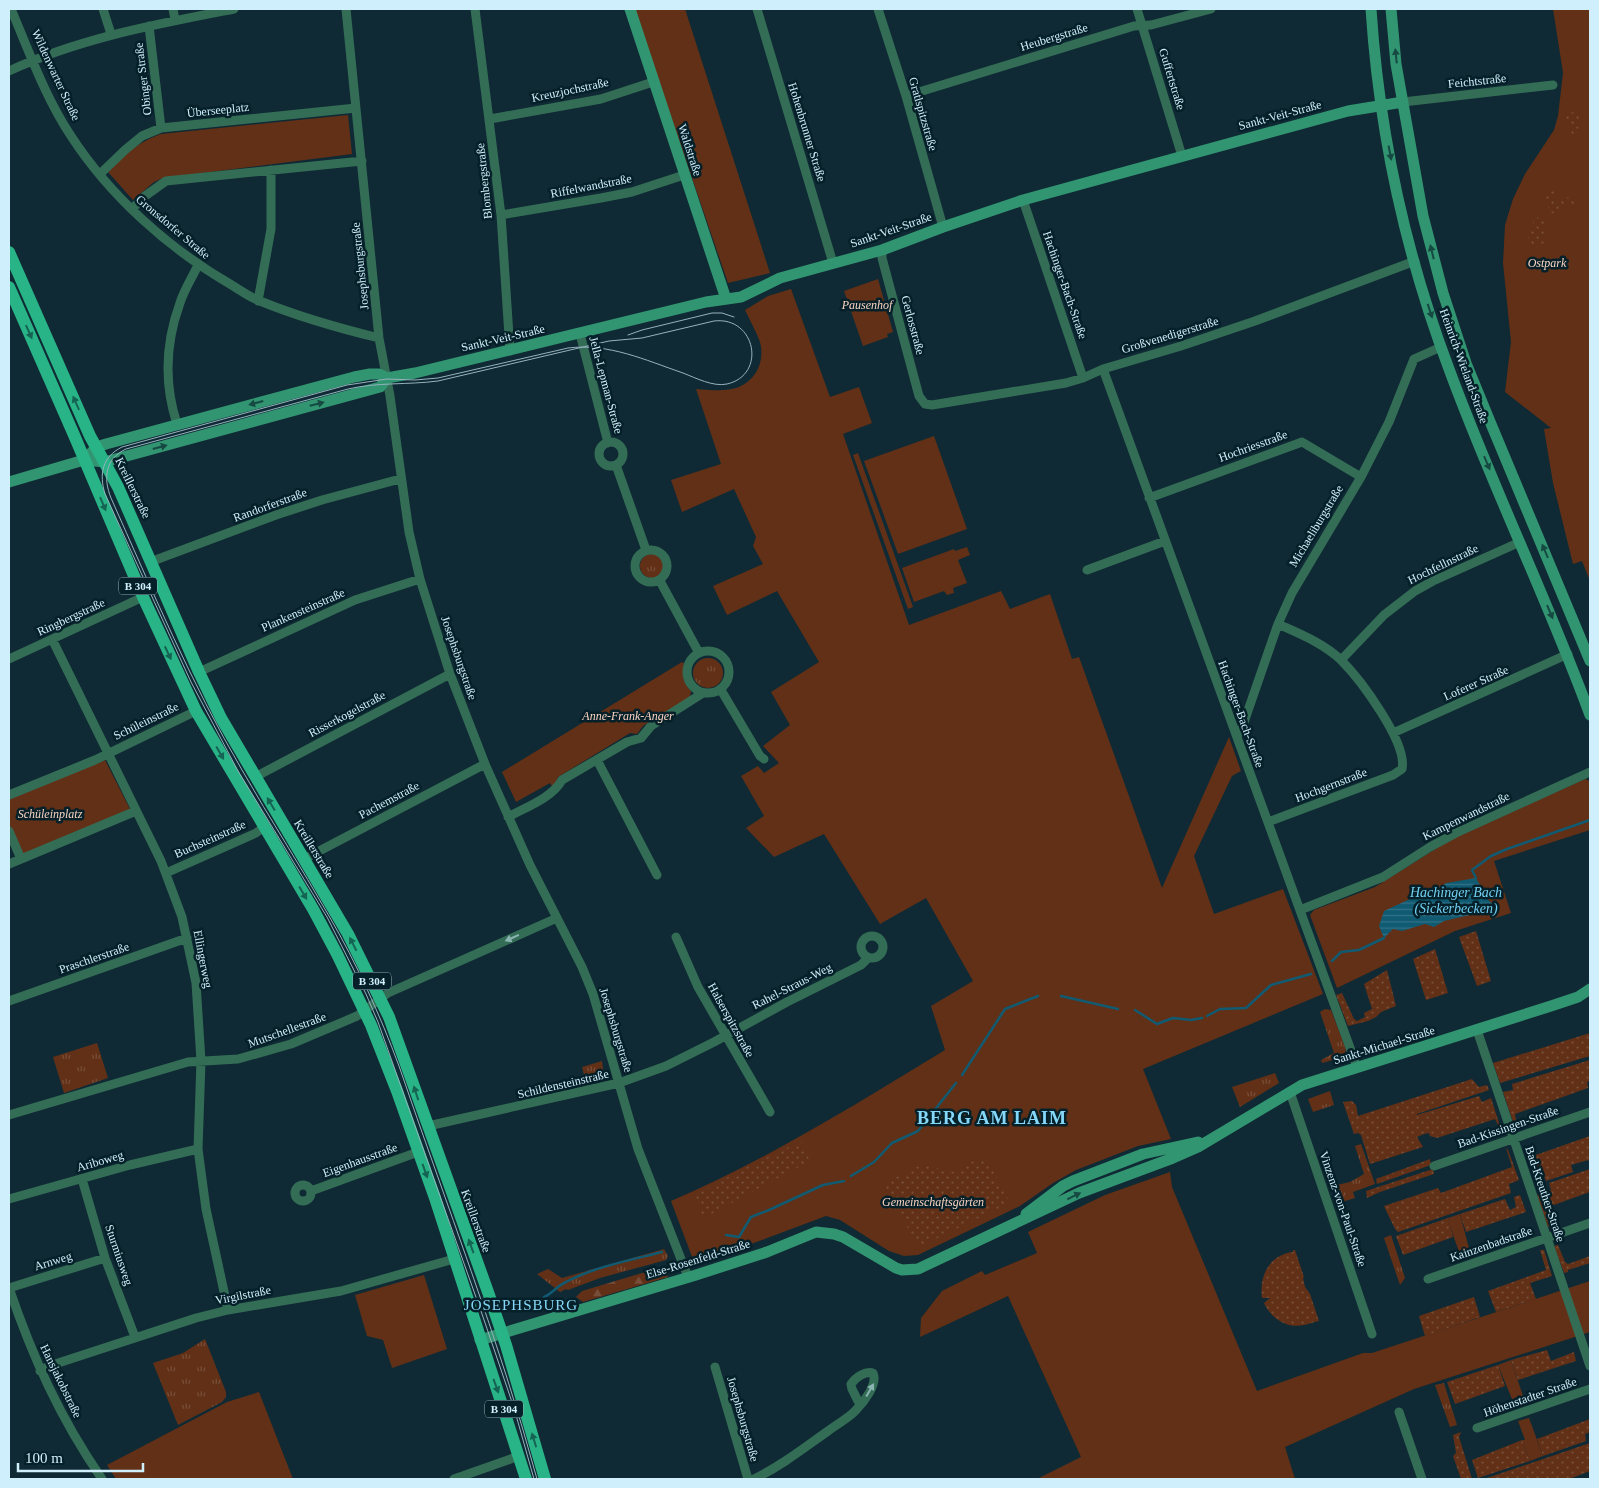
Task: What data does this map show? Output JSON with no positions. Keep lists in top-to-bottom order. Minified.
{"streets":{"main road":["Kreillerstraße","B 304"],"street":["Heubergstraße","Wildenwarter Straße","Obinger Straße","Guffertstraße","Feichtstraße","Kreuzjochstraße","Überseeplatz","Gratlspitzstraße","Sankt-Veit-Straße","Hohenbrunner Straße","Waldstraße","Blombergstraße","Riffelwandstraße","Gronsdorfer Straße","Josephsburgstraße","Hachinger-Bach-Straße","Gerlosstraße","Großvenedigerstraße","Heinrich-Wieland-Straße","Jella-Lepman-Straße","Hochriesstraße","Randorferstraße","Michaeliburgstraße","Hochfellnstraße","Plankensteinstraße","Ringbergstraße","Loferer Straße","Risserkogelstraße","Schüleinstraße","Hochgernstraße","Pachemstraße","Kampenwandstraße","Buchsteinstraße","Praschlerstraße","Ellingerweg","Rahel-Straus-Weg","Halserspitzstraße","Mutschellestraße","Sankt-Michael-Straße","Schildensteinstraße","Bad-Kissingen-Straße","Eigenhausstraße","Ariboweg","Bad-Kreuther-Straße","Vinzenz-von-Paul-Straße","Kainzenbadstraße","Sturmiusweg","Else-Rosenfeld-Straße","Arnweg","Virgilstraße","Hansjakobstraße","Höhenstadter Straße"]},"crossings":[["Heubergstraße","Guffertstraße"],["Heubergstraße","Gratlspitzstraße"],["Wildenwarter Straße","Überseeplatz"],["Wildenwarter Straße","Gronsdorfer Straße"],["Obinger Straße","Überseeplatz"],["Guffertstraße","Sankt-Veit-Straße"],["Feichtstraße","Sankt-Veit-Straße"],["Feichtstraße","Heinrich-Wieland-Straße"],["Kreuzjochstraße","Waldstraße"],["Kreuzjochstraße","Blombergstraße"],["Überseeplatz","Gronsdorfer Straße"],["Überseeplatz","Josephsburgstraße"],["Gratlspitzstraße","Sankt-Veit-Straße"],["Sankt-Veit-Straße","Hohenbrunner Straße"],["Sankt-Veit-Straße","Waldstraße"],["Sankt-Veit-Straße","Blombergstraße"],["Sankt-Veit-Straße","Josephsburgstraße"],["Sankt-Veit-Straße","Hachinger-Bach-Straße"],["Sankt-Veit-Straße","Gerlosstraße"],["Sankt-Veit-Straße","Heinrich-Wieland-Straße"],["Sankt-Veit-Straße","Jella-Lepman-Straße"],["Sankt-Veit-Straße","Kreillerstraße"],["Sankt-Veit-Straße","B 304"],["Waldstraße","Riffelwandstraße"],["Blombergstraße","Riffelwandstraße"],["Gronsdorfer Straße","Josephsburgstraße"],["Josephsburgstraße","Randorferstraße"],["Josephsburgstraße","Plankensteinstraße"],["Josephsburgstraße","Risserkogelstraße"],["Josephsburgstraße","Pachemstraße"],["Josephsburgstraße","Mutschellestraße"],["Josephsburgstraße","Schildensteinstraße"],["Josephsburgstraße","Else-Rosenfeld-Straße"],["Hachinger-Bach-Straße","Großvenedigerstraße"],["Hachinger-Bach-Straße","Hochriesstraße"],["Hachinger-Bach-Straße","Michaeliburgstraße"],["Hachinger-Bach-Straße","Hochgernstraße"],["Hachinger-Bach-Straße","Kampenwandstraße"],["Hachinger-Bach-Straße","Sankt-Michael-Straße"],["Gerlosstraße","Großvenedigerstraße"],["Großvenedigerstraße","Heinrich-Wieland-Straße"],["Heinrich-Wieland-Straße","Michaeliburgstraße"],["Heinrich-Wieland-Straße","Hochfellnstraße"],["Heinrich-Wieland-Straße","Loferer Straße"],["Hochriesstraße","Michaeliburgstraße"],["Kreillerstraße","Randorferstraße"],["Kreillerstraße","Plankensteinstraße"],["Kreillerstraße","Risserkogelstraße"],["Kreillerstraße","Pachemstraße"],["Kreillerstraße","Mutschellestraße"],["Kreillerstraße","Schildensteinstraße"],["Kreillerstraße","Else-Rosenfeld-Straße"],["B 304","Ringbergstraße"],["B 304","Schüleinstraße"],["B 304","Buchsteinstraße"],["B 304","Mutschellestraße"],["B 304","Eigenhausstraße"],["B 304","Else-Rosenfeld-Straße"],["B 304","Virgilstraße"],["Ringbergstraße","Ellingerweg"],["Loferer Straße","Hochgernstraße"],["Schüleinstraße","Ellingerweg"],["Buchsteinstraße","Ellingerweg"],["Praschlerstraße","Ellingerweg"],["Ellingerweg","Mutschellestraße"],["Ellingerweg","Ariboweg"],["Ellingerweg","Virgilstraße"],["Rahel-Straus-Weg","Halserspitzstraße"],["Rahel-Straus-Weg","Schildensteinstraße"],["Halserspitzstraße","Schildensteinstraße"],["Sankt-Michael-Straße","Bad-Kreuther-Straße"],["Sankt-Michael-Straße","Vinzenz-von-Paul-Straße"],["Sankt-Michael-Straße","Else-Rosenfeld-Straße"],["Bad-Kissingen-Straße","Bad-Kreuther-Straße"],["Ariboweg","Sturmiusweg"],["Bad-Kreuther-Straße","Kainzenbadstraße"],["Sturmiusweg","Arnweg"],["Sturmiusweg","Virgilstraße"],["Arnweg","Hansjakobstraße"],["Virgilstraße","Hansjakobstraße"]],"districts":["BERG AM LAIM","JOSEPHSBURG"],"water":["Hachinger Bach (Sickerbecken)"],"parks":["Ostpark","Pausenhof","Anne-Frank-Anger","Schüleinplatz","Gemeinschaftsgärten"],"scale_bar":"100 m"}
